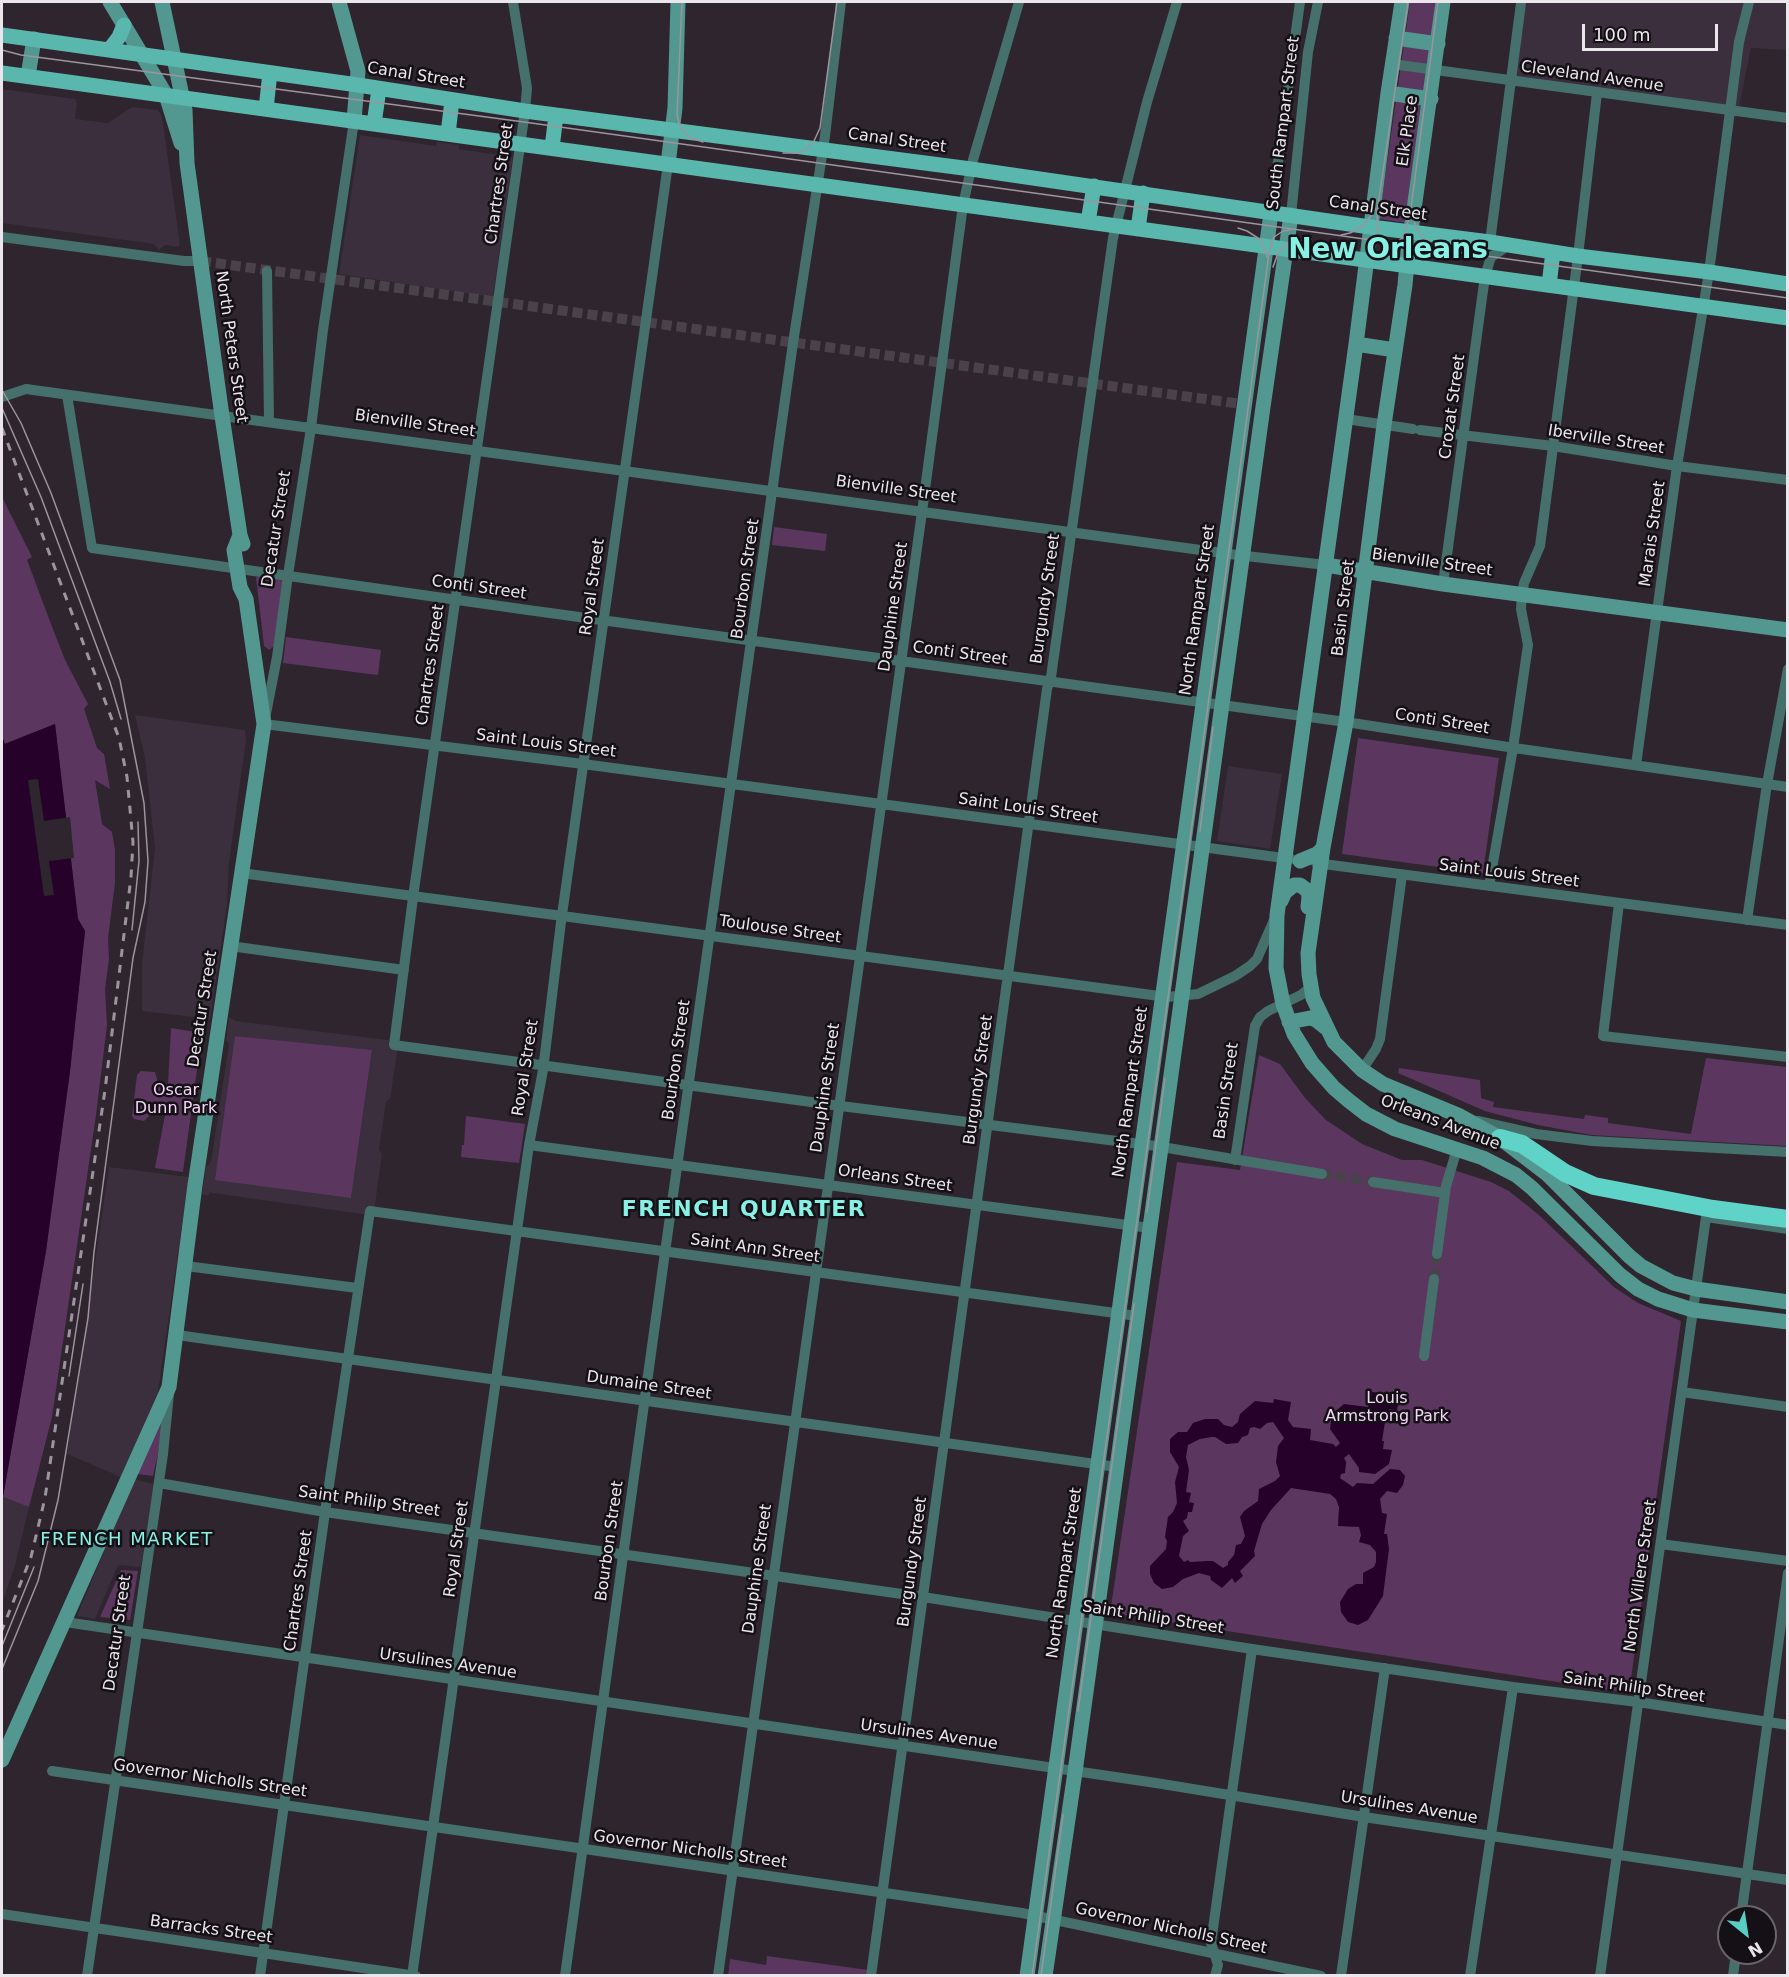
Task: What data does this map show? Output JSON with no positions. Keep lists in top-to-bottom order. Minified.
{"streets":{"main road":["Canal Street"],"street":["Cleveland Avenue","South Rampart Street","Elk Place","Chartres Street","North Peters Street","Crozat Street","Bienville Street","Iberville Street","Decatur Street","Marais Street","Bourbon Street","Royal Street","Conti Street","Burgundy Street","Dauphine Street","Basin Street","North Rampart Street","Saint Louis Street","Toulouse Street","Orleans Avenue","Orleans Street","Saint Ann Street","Dumaine Street","Saint Philip Street","North Villere Street","Ursulines Avenue","Governor Nicholls Street","Barracks Street"]},"crossings":[["Canal Street","South Rampart Street"],["Canal Street","Elk Place"],["Canal Street","Chartres Street"],["Canal Street","Crozat Street"],["Canal Street","Marais Street"],["Canal Street","Bourbon Street"],["Canal Street","Burgundy Street"],["Canal Street","Dauphine Street"],["Canal Street","Basin Street"],["Canal Street","North Rampart Street"],["Cleveland Avenue","Elk Place"],["Cleveland Avenue","Marais Street"],["South Rampart Street","North Rampart Street"],["Elk Place","Basin Street"],["Chartres Street","Bienville Street"],["Chartres Street","Royal Street"],["Chartres Street","Conti Street"],["Chartres Street","Saint Louis Street"],["Chartres Street","Toulouse Street"],["Chartres Street","Saint Ann Street"],["Chartres Street","Dumaine Street"],["Chartres Street","Saint Philip Street"],["Chartres Street","Ursulines Avenue"],["Chartres Street","Governor Nicholls Street"],["Chartres Street","Barracks Street"],["North Peters Street","Bienville Street"],["North Peters Street","Decatur Street"],["North Peters Street","Conti Street"],["North Peters Street","Saint Louis Street"],["Crozat Street","Bienville Street"],["Crozat Street","Iberville Street"],["Bienville Street","Decatur Street"],["Bienville Street","Marais Street"],["Bienville Street","Bourbon Street"],["Bienville Street","Royal Street"],["Bienville Street","Conti Street"],["Bienville Street","Burgundy Street"],["Bienville Street","Dauphine Street"],["Bienville Street","Basin Street"],["Bienville Street","North Rampart Street"],["Iberville Street","Marais Street"],["Iberville Street","Basin Street"],["Decatur Street","Conti Street"],["Decatur Street","Saint Louis Street"],["Decatur Street","Toulouse Street"],["Decatur Street","Dumaine Street"],["Decatur Street","Saint Philip Street"],["Decatur Street","Ursulines Avenue"],["Decatur Street","Governor Nicholls Street"],["Decatur Street","Barracks Street"],["Marais Street","Conti Street"],["Bourbon Street","Conti Street"],["Bourbon Street","Saint Louis Street"],["Bourbon Street","Toulouse Street"],["Bourbon Street","Orleans Street"],["Bourbon Street","Saint Ann Street"],["Bourbon Street","Dumaine Street"],["Bourbon Street","Saint Philip Street"],["Bourbon Street","Ursulines Avenue"],["Bourbon Street","Governor Nicholls Street"],["Royal Street","Conti Street"],["Royal Street","Saint Louis Street"],["Royal Street","Toulouse Street"],["Royal Street","Orleans Street"],["Royal Street","Saint Ann Street"],["Royal Street","Dumaine Street"],["Royal Street","Saint Philip Street"],["Royal Street","Ursulines Avenue"],["Royal Street","Governor Nicholls Street"],["Royal Street","Barracks Street"],["Conti Street","Burgundy Street"],["Conti Street","Dauphine Street"],["Conti Street","Basin Street"],["Conti Street","North Rampart Street"],["Burgundy Street","Saint Louis Street"],["Burgundy Street","Toulouse Street"],["Burgundy Street","Orleans Street"],["Burgundy Street","Saint Ann Street"],["Burgundy Street","Dumaine Street"],["Burgundy Street","Saint Philip Street"],["Burgundy Street","Ursulines Avenue"],["Burgundy Street","Governor Nicholls Street"],["Dauphine Street","Saint Louis Street"],["Dauphine Street","Toulouse Street"],["Dauphine Street","Orleans Street"],["Dauphine Street","Saint Ann Street"],["Dauphine Street","Dumaine Street"],["Dauphine Street","Saint Philip Street"],["Dauphine Street","Ursulines Avenue"],["Dauphine Street","Governor Nicholls Street"],["Basin Street","Saint Louis Street"],["Basin Street","Toulouse Street"],["Basin Street","Orleans Avenue"],["North Rampart Street","Saint Louis Street"],["North Rampart Street","Toulouse Street"],["North Rampart Street","Orleans Street"],["North Rampart Street","Saint Ann Street"],["North Rampart Street","Dumaine Street"],["North Rampart Street","Saint Philip Street"],["North Rampart Street","Ursulines Avenue"],["North Rampart Street","Governor Nicholls Street"],["Toulouse Street","Orleans Avenue"],["Orleans Avenue","North Villere Street"],["Saint Philip Street","North Villere Street"],["North Villere Street","Ursulines Avenue"]],"districts":["New Orleans","FRENCH QUARTER","FRENCH MARKET"],"parks":["Oscar Dunn Park","Louis Armstrong Park"],"scale_bar":"100 m","north":"bottom right"}
